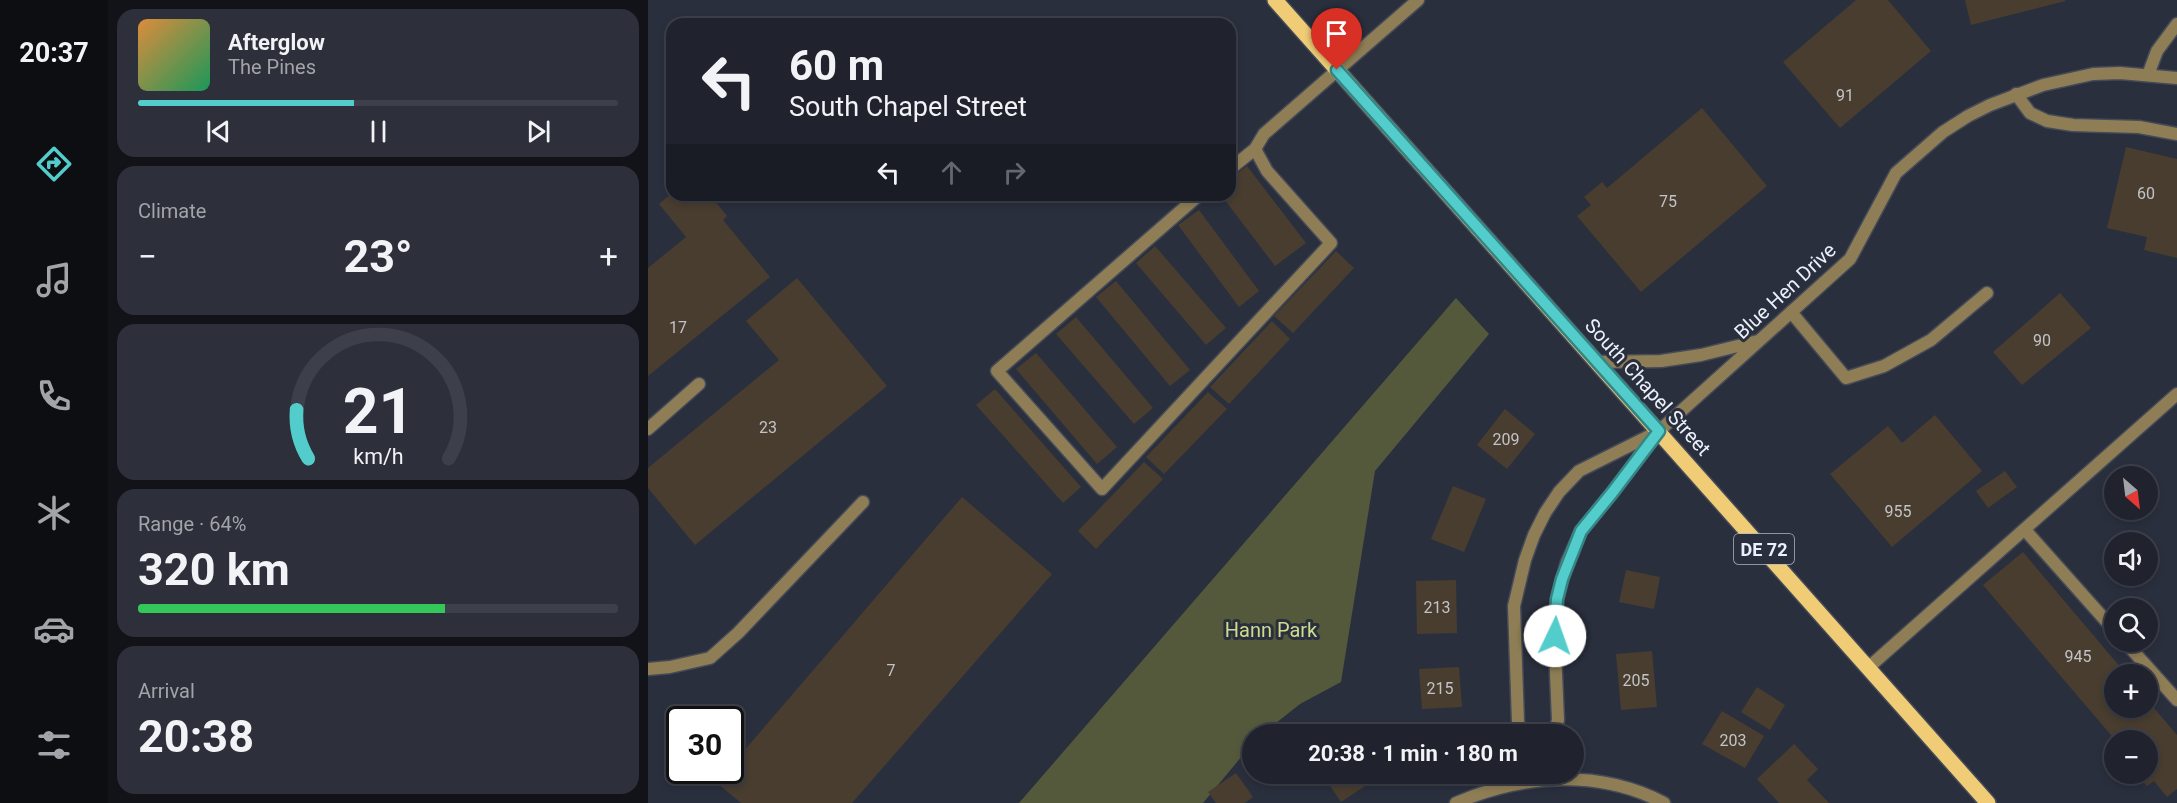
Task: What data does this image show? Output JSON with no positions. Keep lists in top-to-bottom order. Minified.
{"streets":{"main road":["South Chapel Street","DE 72"],"street":["Blue Hen Drive"]},"crossings":[["Blue Hen Drive","South Chapel Street"]],"parks":["Hann Park"],"house_numbers":["91","60","75","17","90","23","209","955","213","945","7","205","215","203"],"north":"bottom right","page":{"tabs":"20:37","turn":["60 m","South Chapel Street"],"song":["Afterglow","The Pines"],"tile":["Climate",["Range · 64%","320 km"],["Arrival","20:38"]],"heat":["−","23°","+"],"map_buttons":["+","−"],"limit":"30","trip":"20:38 · 1 min · 180 m","gauge":["21","km/h"]}}
